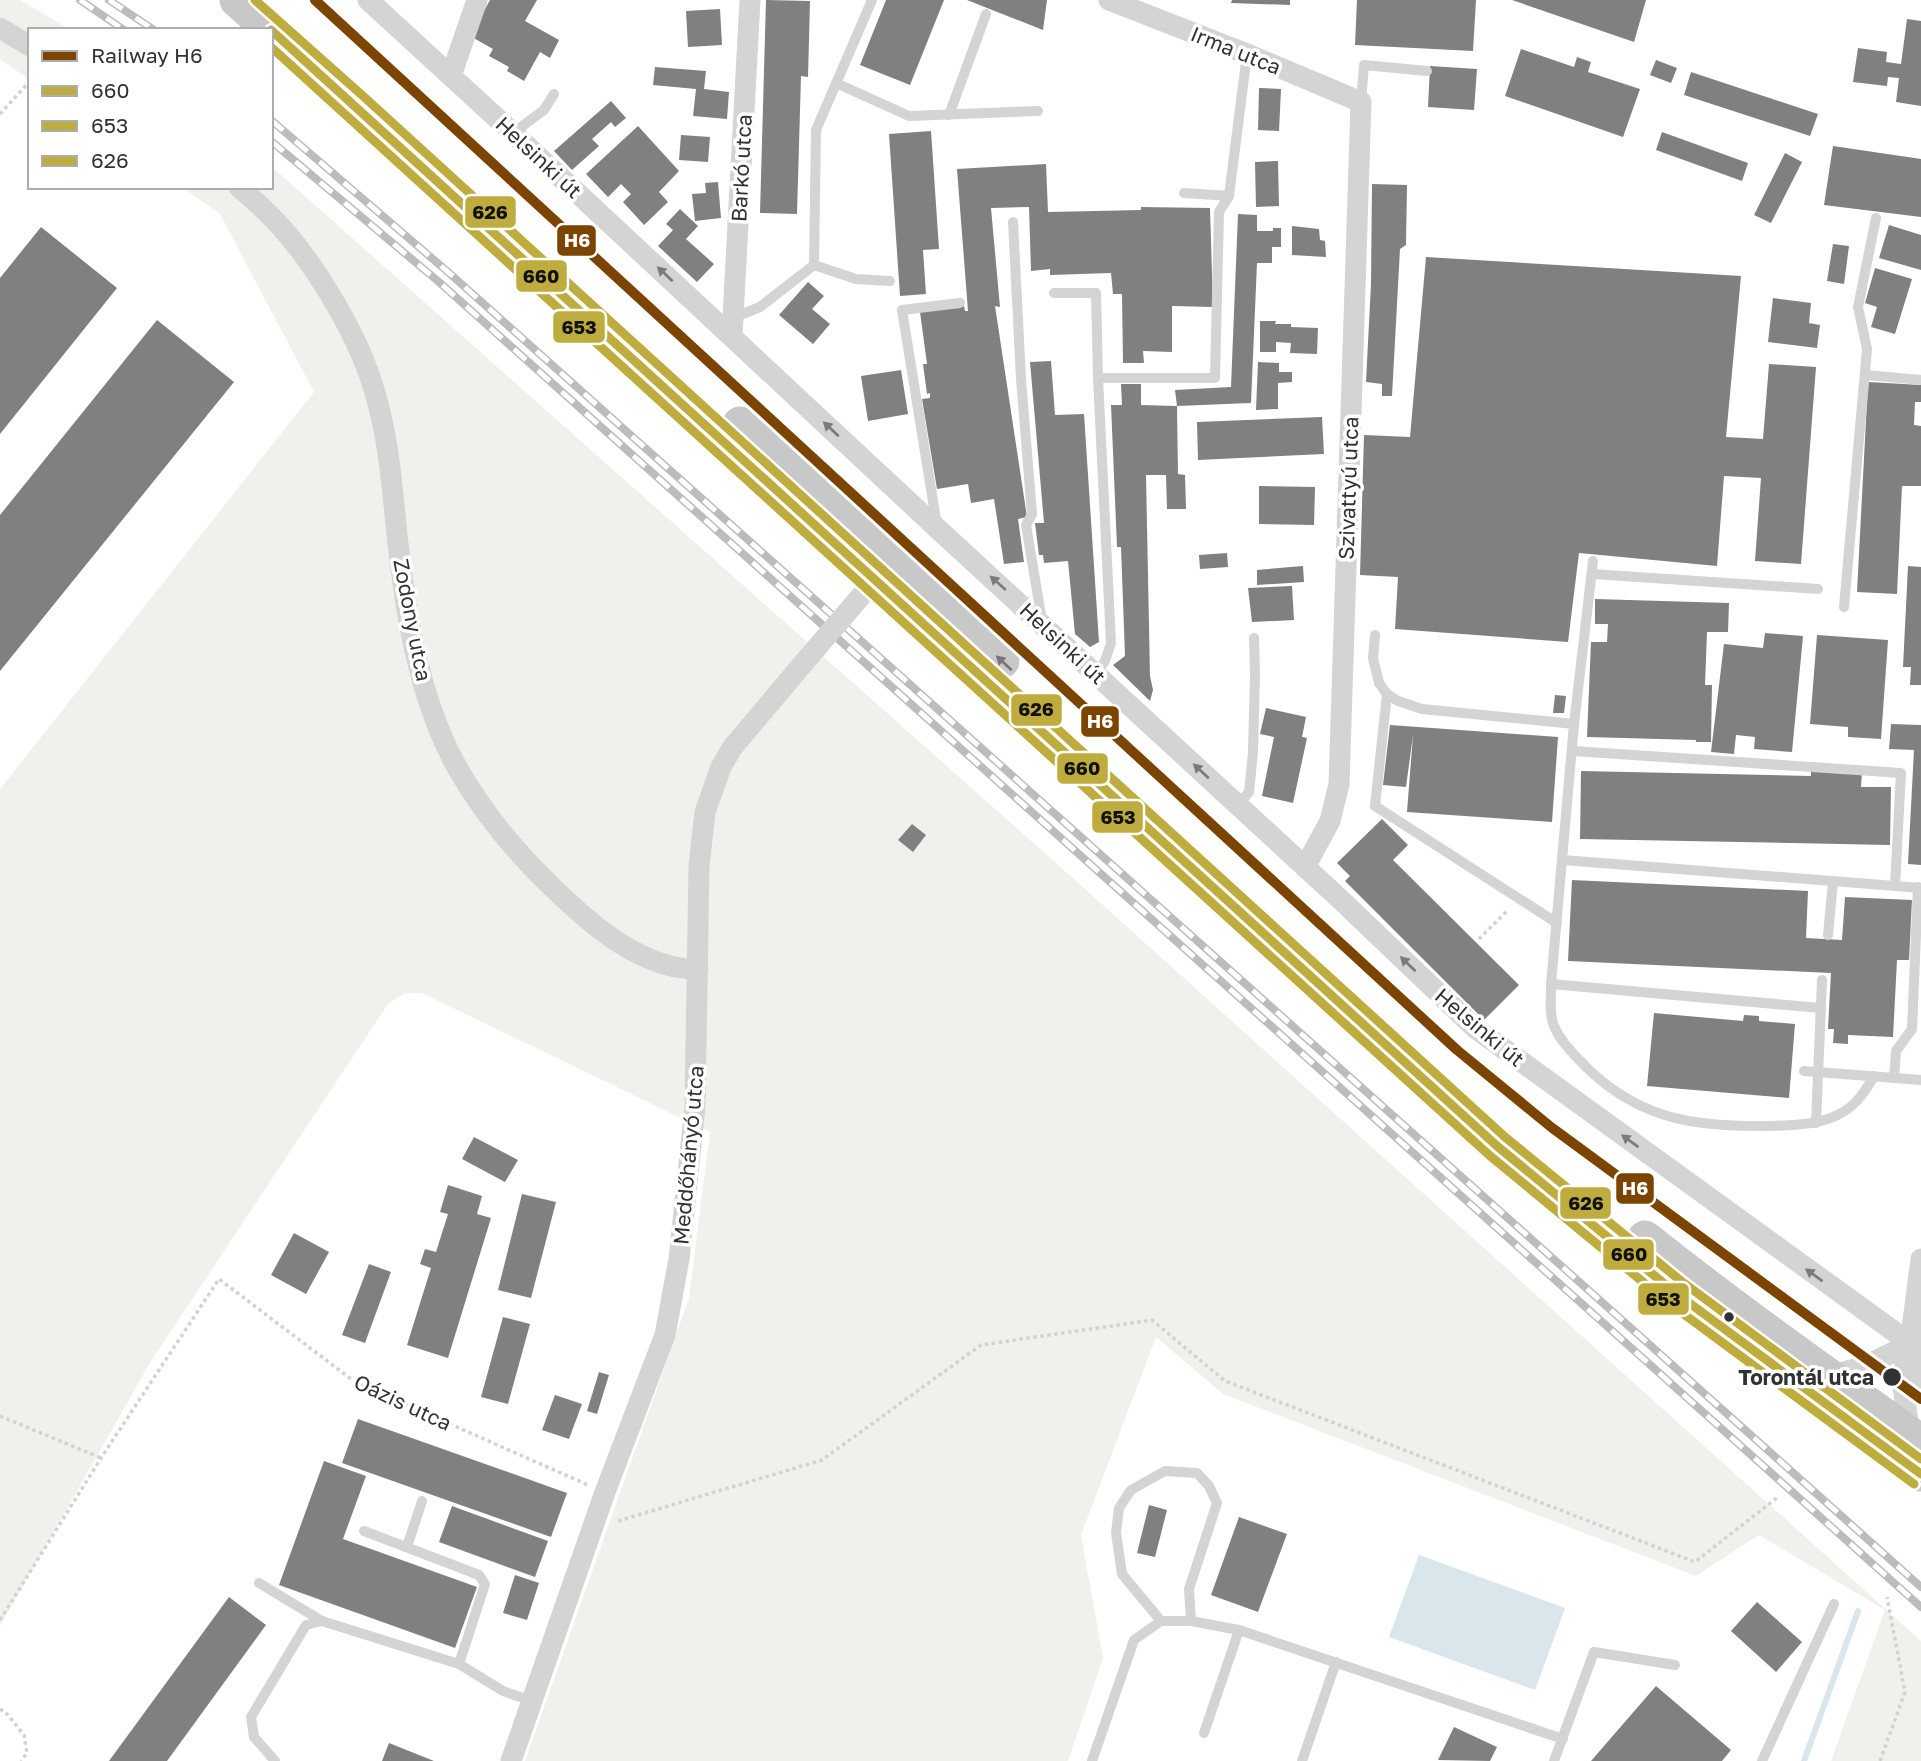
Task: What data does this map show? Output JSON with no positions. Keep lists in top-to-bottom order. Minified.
{"streets":{"street":["Irma utca","Helsinki út","Barkó utca","Szivattyú utca","Zodony utca","Meddőhányó utca"],"path":["Oázis utca"]},"crossings":[["Irma utca","Szivattyú utca"],["Helsinki út","Barkó utca"],["Helsinki út","Szivattyú utca"],["Zodony utca","Meddőhányó utca"],["Meddőhányó utca","Oázis utca"]],"one_way":["Helsinki út"],"places":["Torontál utca"],"lines":["rail line H6","transit line 626","transit line 660","transit line 653"],"legend":["Railway H6","660","653","626"]}
